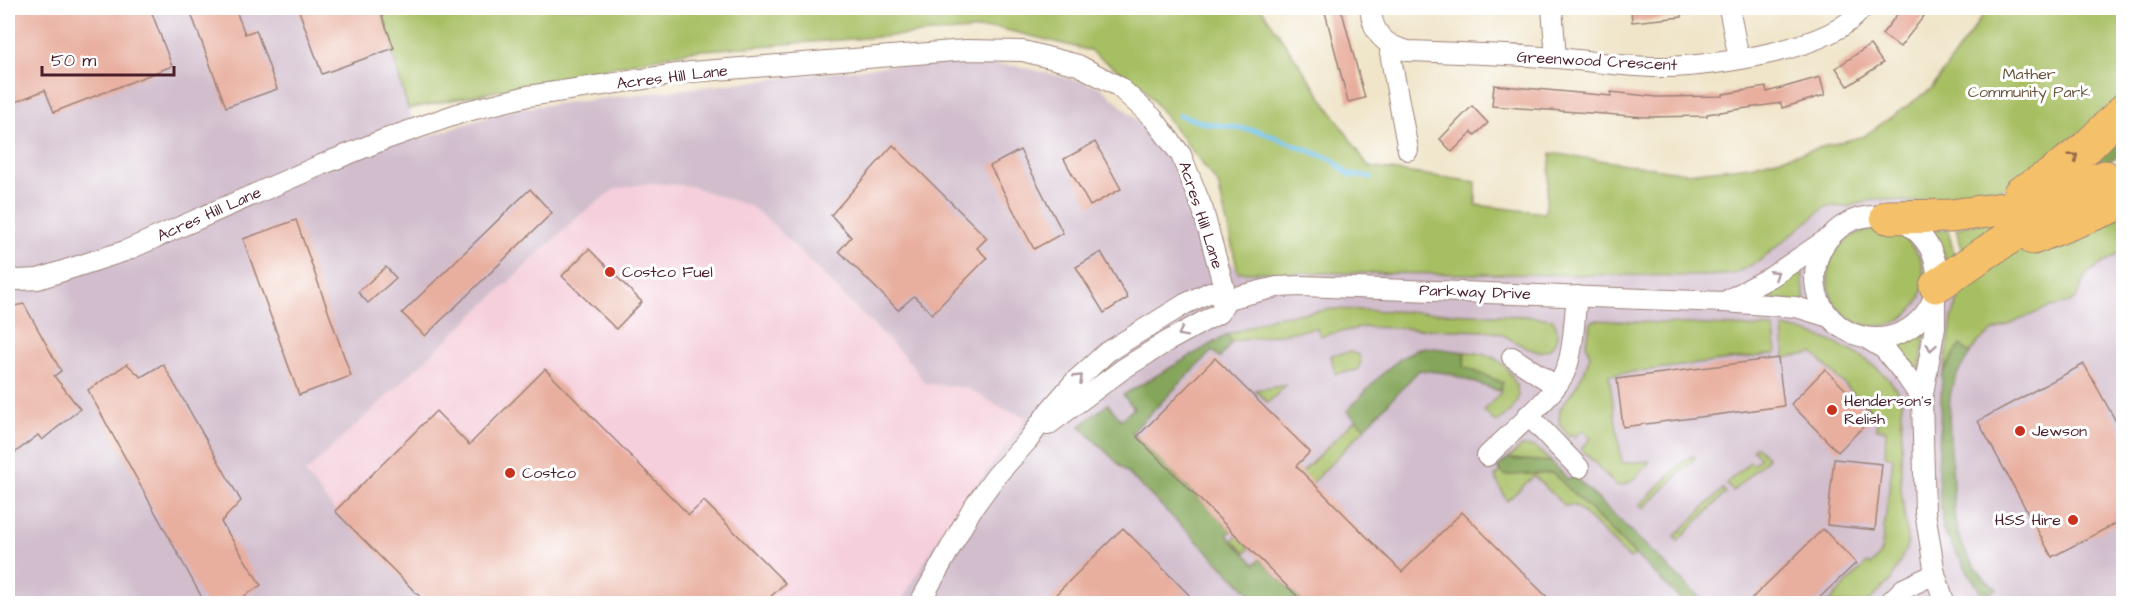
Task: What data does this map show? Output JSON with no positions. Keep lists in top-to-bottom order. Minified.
{"streets":{"street":["Greenwood Crescent","Acres Hill Lane","Parkway Drive"]},"crossings":[["Acres Hill Lane","Parkway Drive"]],"parks":["Mather Community Park"],"places":["Costco Fuel","Henderson's Relish","Jewson","Costco","HSS Hire"],"scale_bar":"50 m"}
